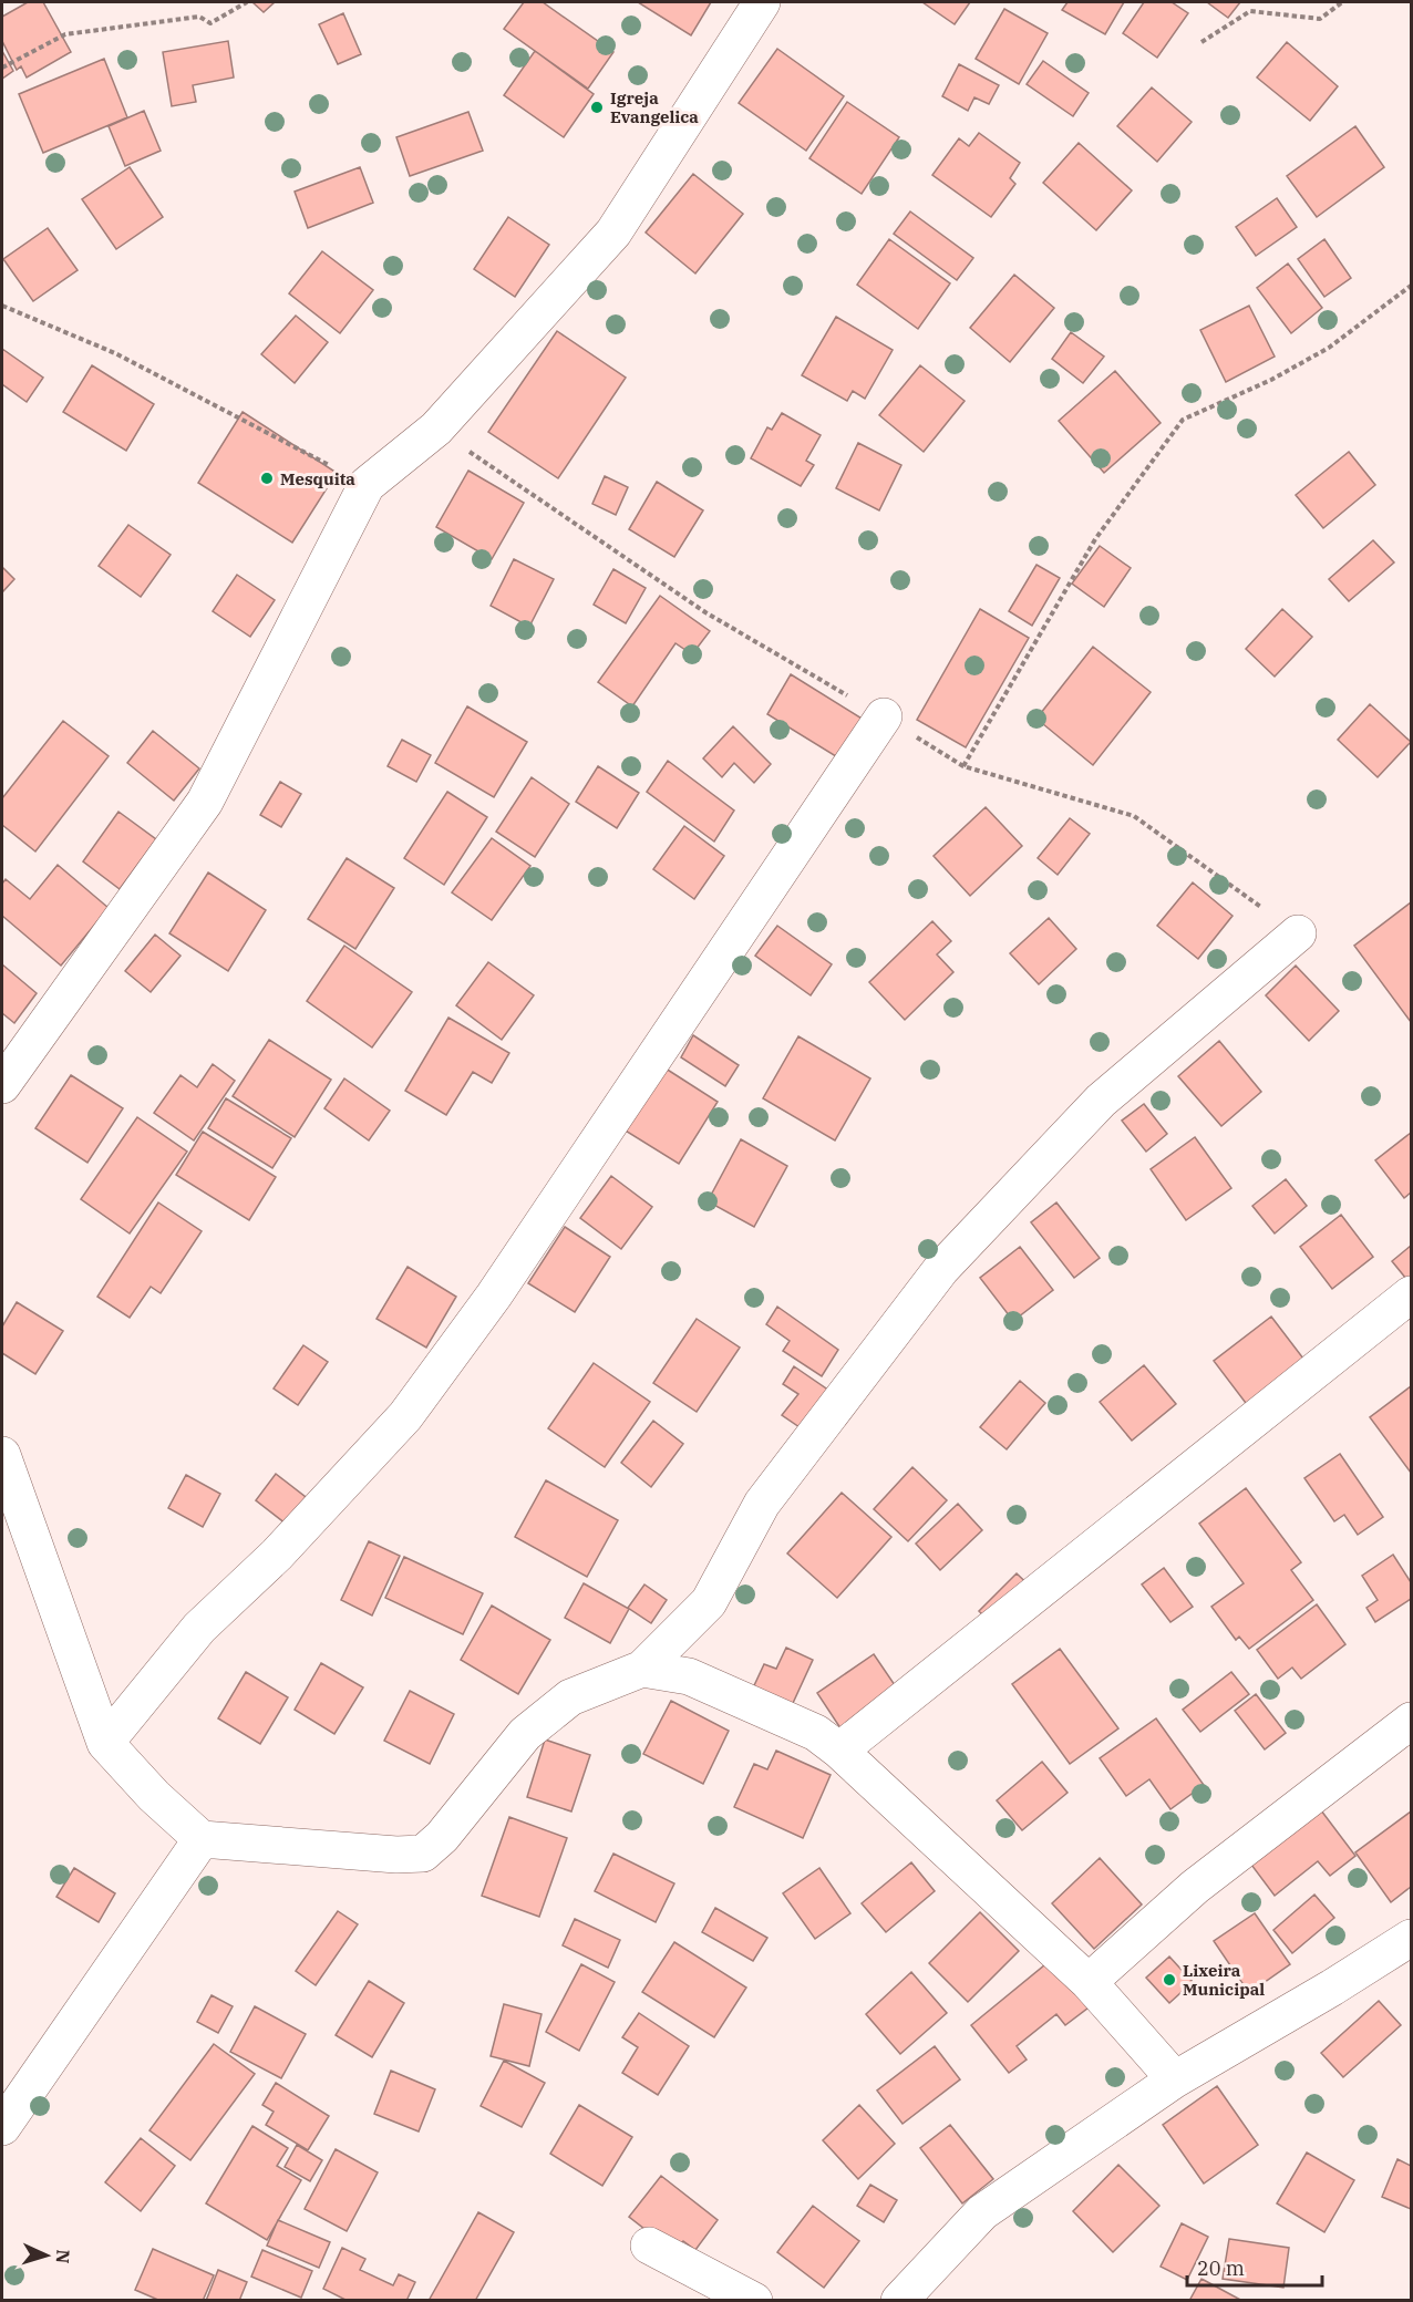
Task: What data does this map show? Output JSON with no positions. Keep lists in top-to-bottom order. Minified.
{"places":["Igreja Evangelica","Mesquita","Lixeira Municipal"],"scale_bar":"20 m","north":"right"}
